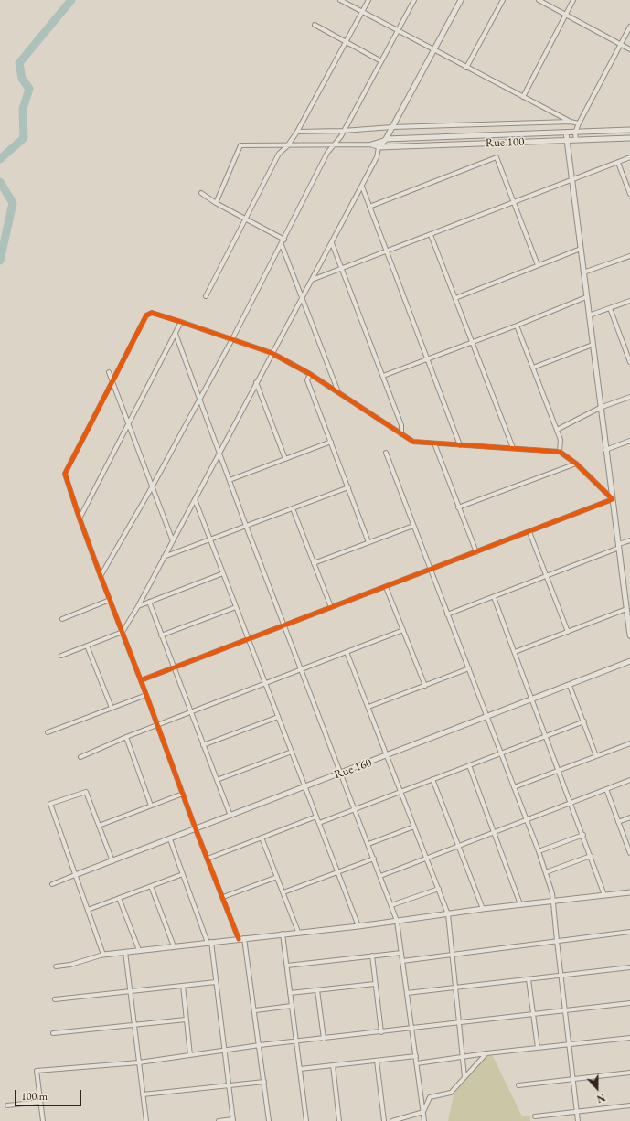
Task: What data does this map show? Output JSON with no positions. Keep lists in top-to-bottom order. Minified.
{"streets":{"street":["Rue 100","Rue 160"]},"scale_bar":"100 m","north":"bottom"}
